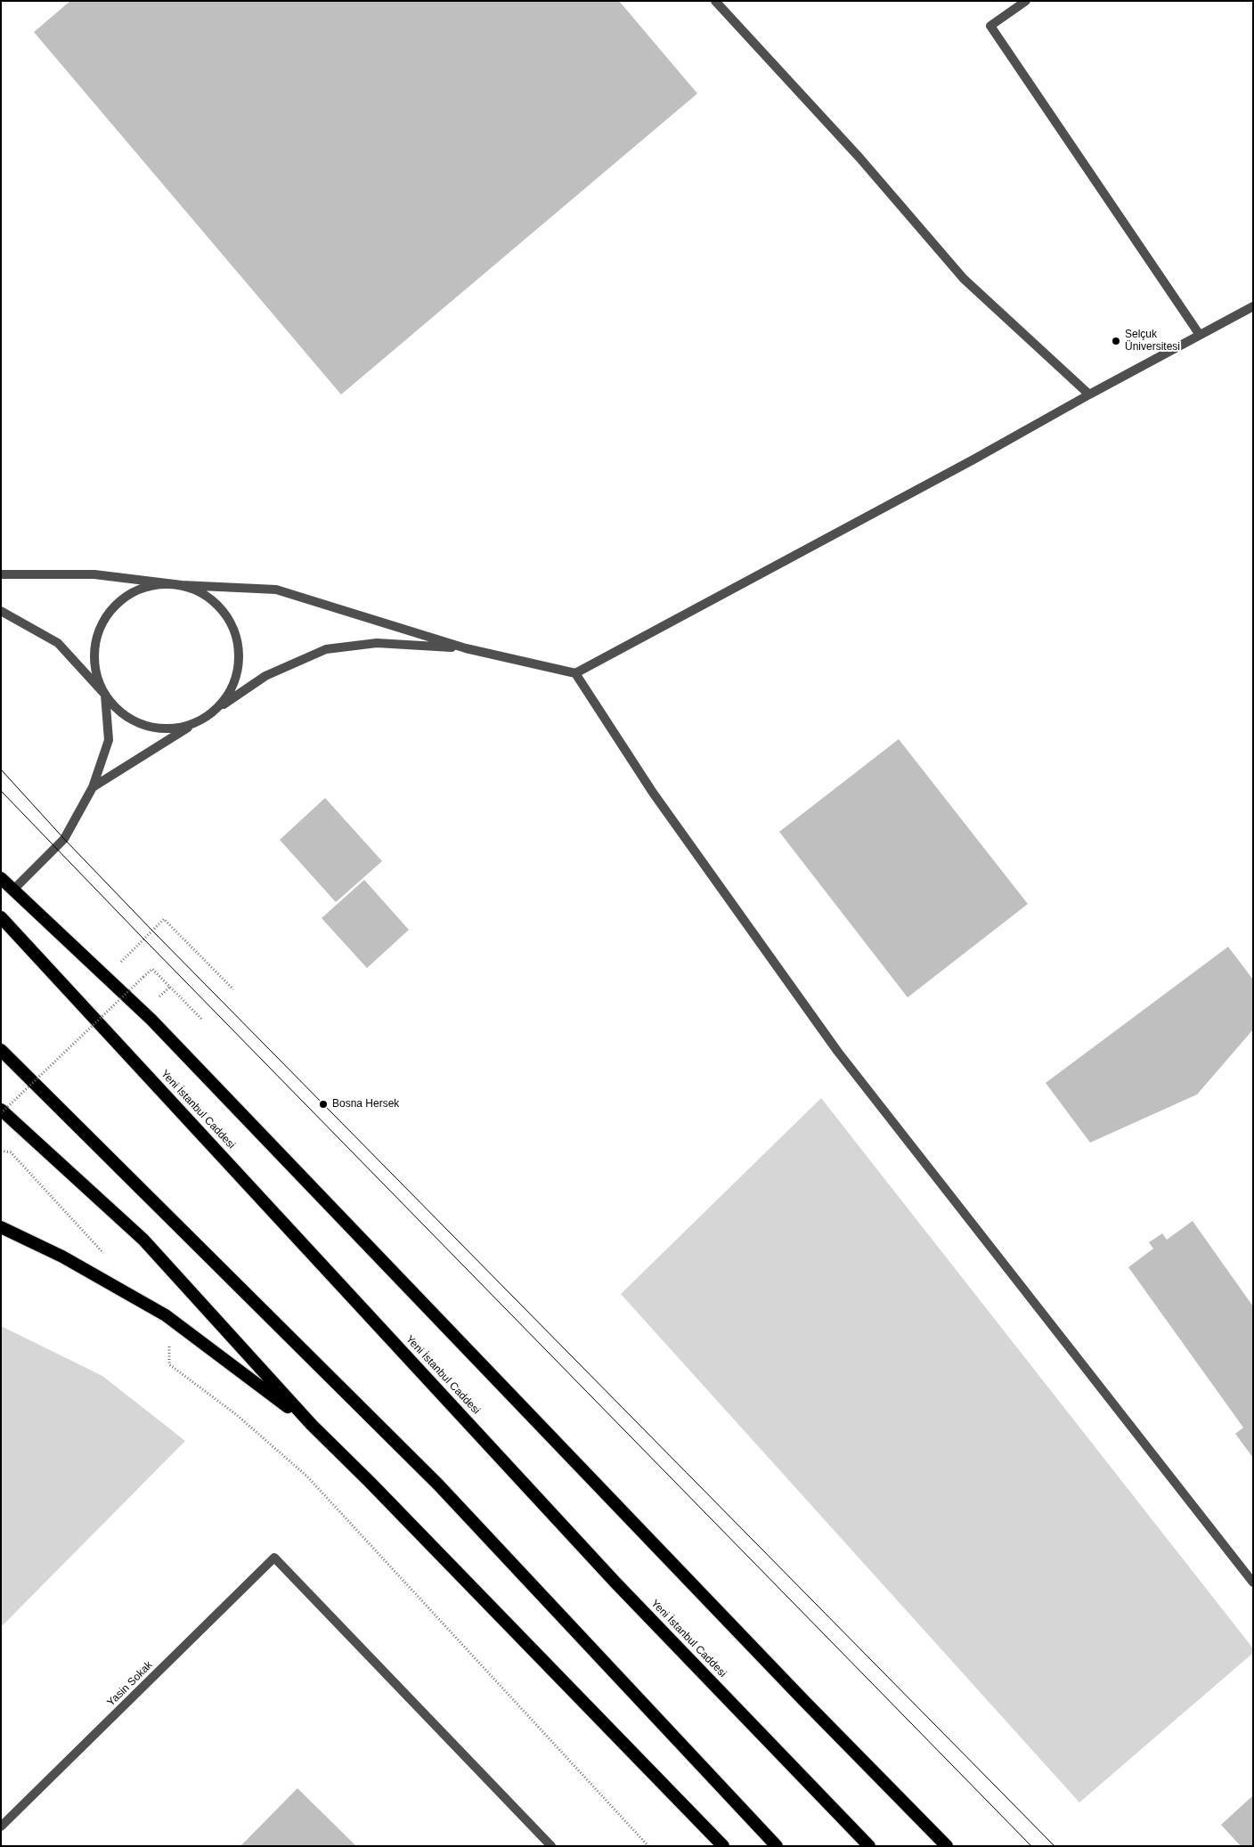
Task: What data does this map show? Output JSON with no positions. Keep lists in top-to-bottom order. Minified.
{"streets":{"highway":["Yeni İstanbul Caddesi"],"street":["Yasin Sokak"]},"places":["Selçuk Üniversitesi","Bosna Hersek"]}
